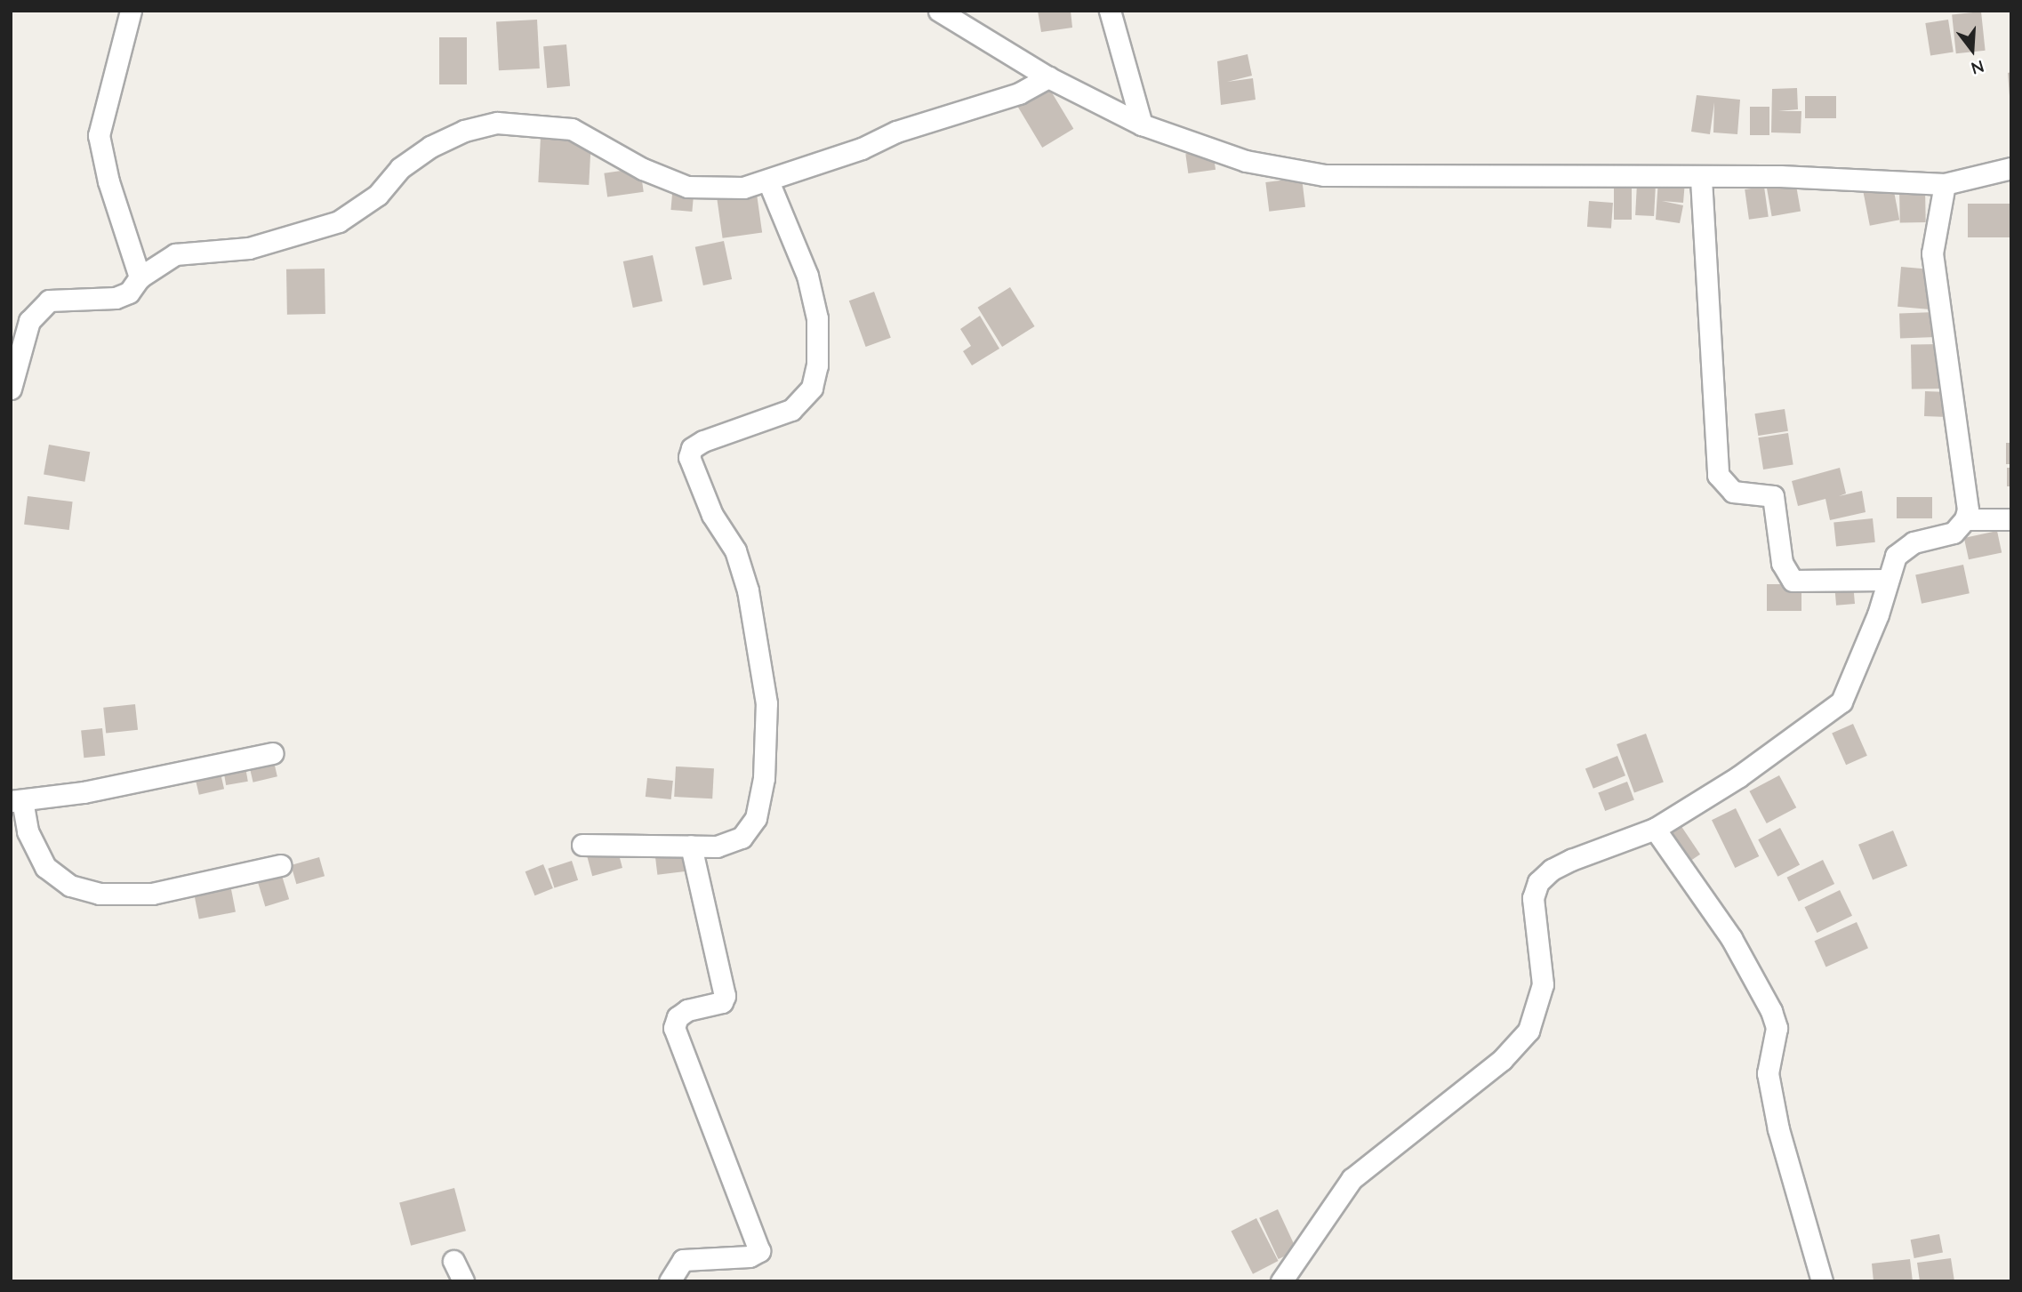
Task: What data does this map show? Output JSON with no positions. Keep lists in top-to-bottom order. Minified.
{"north":"bottom"}
